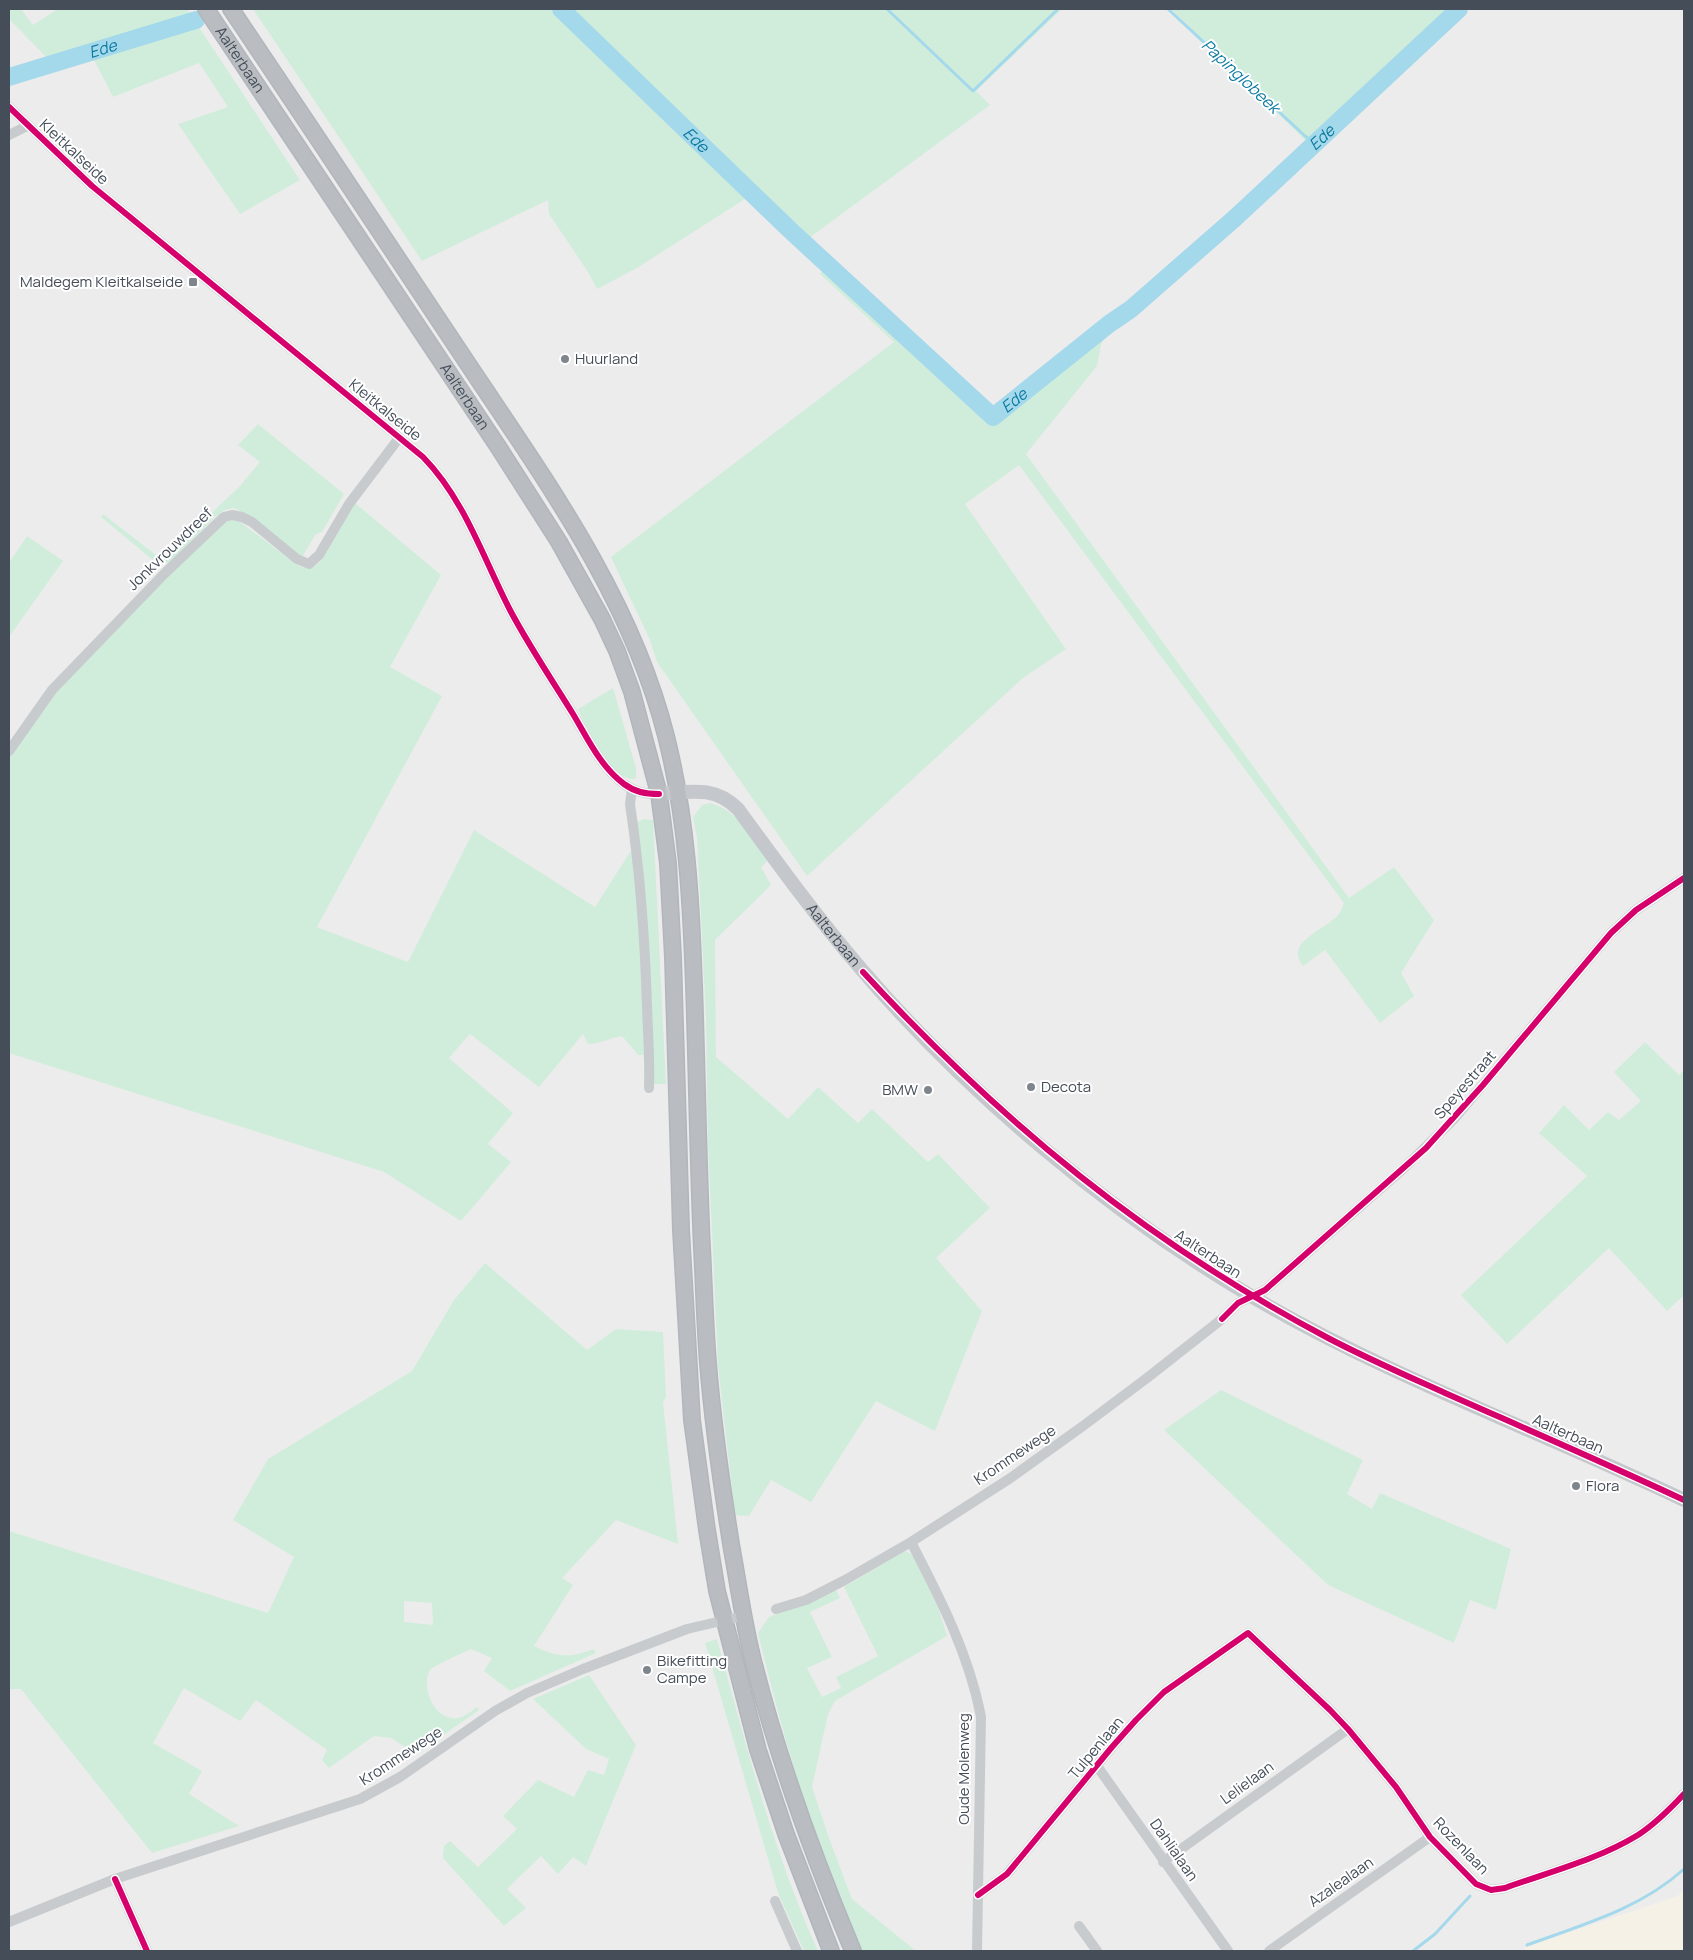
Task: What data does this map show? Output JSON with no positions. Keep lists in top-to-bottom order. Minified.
{"streets":{"highway":["Aalterbaan"],"street":["Kleitkalseide","Jonkvrouwdreef","Speyestraat","Krommewege","Tulpenlaan","Oude Molenweg","Lelielaan","Rozenlaan","Dahlialaan","Azalealaan"]},"crossings":[["Aalterbaan","Kleitkalseide"],["Aalterbaan","Speyestraat"],["Aalterbaan","Krommewege"],["Kleitkalseide","Jonkvrouwdreef"],["Speyestraat","Krommewege"],["Krommewege","Oude Molenweg"],["Tulpenlaan","Oude Molenweg"],["Tulpenlaan","Rozenlaan"],["Tulpenlaan","Dahlialaan"],["Lelielaan","Rozenlaan"],["Lelielaan","Dahlialaan"],["Rozenlaan","Azalealaan"]],"water":["Ede","Papinglobeek"],"places":{"transit":["Maldegem Kleitkalseide"],"other":["Huurland","Decota","BMW","Flora","Bikefitting Campe"]}}
